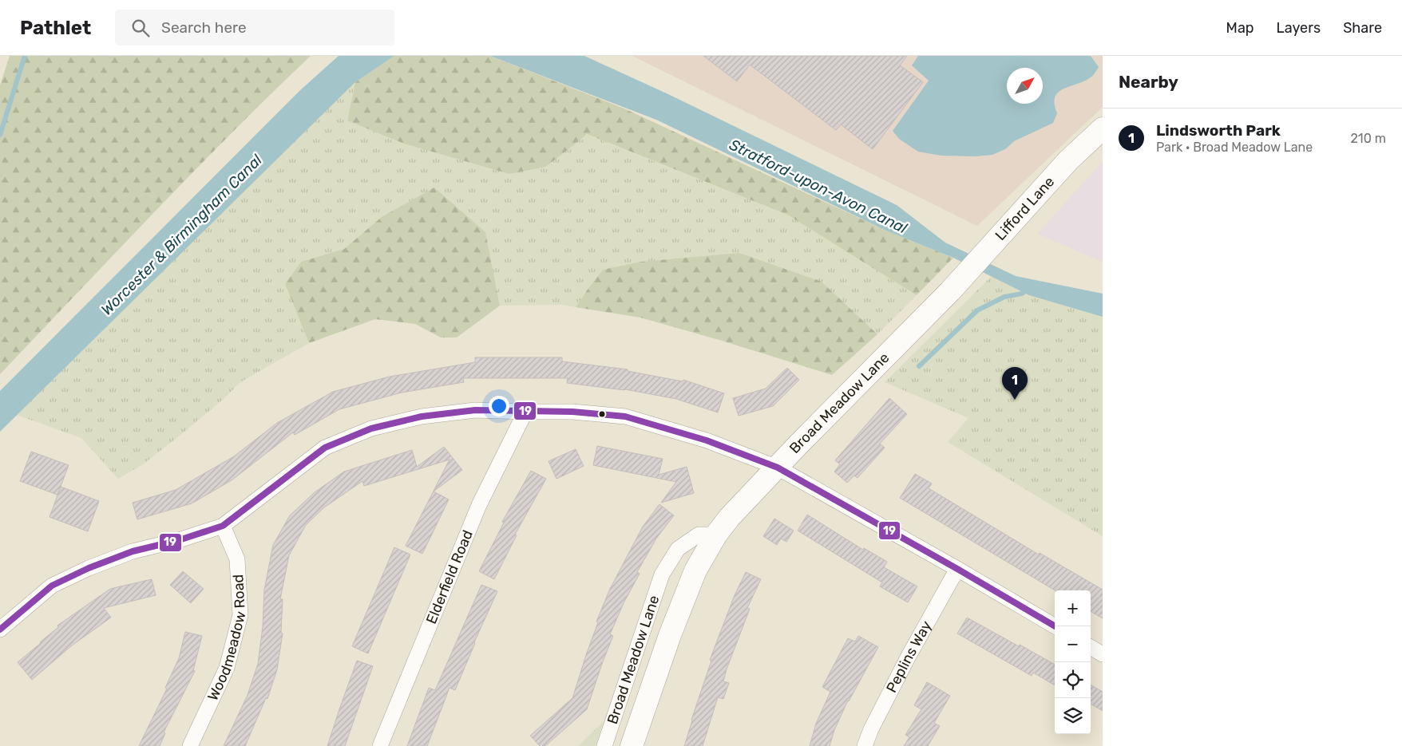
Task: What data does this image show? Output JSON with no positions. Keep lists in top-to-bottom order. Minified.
{"streets":{"street":["Lifford Lane","Broad Meadow Lane","Elderfield Road","Woodmeadow Road","Peplins Way"]},"crossings":[["Lifford Lane","Broad Meadow Lane"]],"water":["Stratford-upon-Avon Canal","Worcester & Birmingham Canal"],"lines":["transit line 19"],"north":"top right","page":{"header":"Pathlet","search":"Search here","nav":["Map","Layers","Share"],"heading":"Nearby","list":[{"mark":"1","name":"Lindsworth Park","note":"Park · Broad Meadow Lane","value":"210 m"}],"pins":"1","map_buttons":["+","−"]}}
